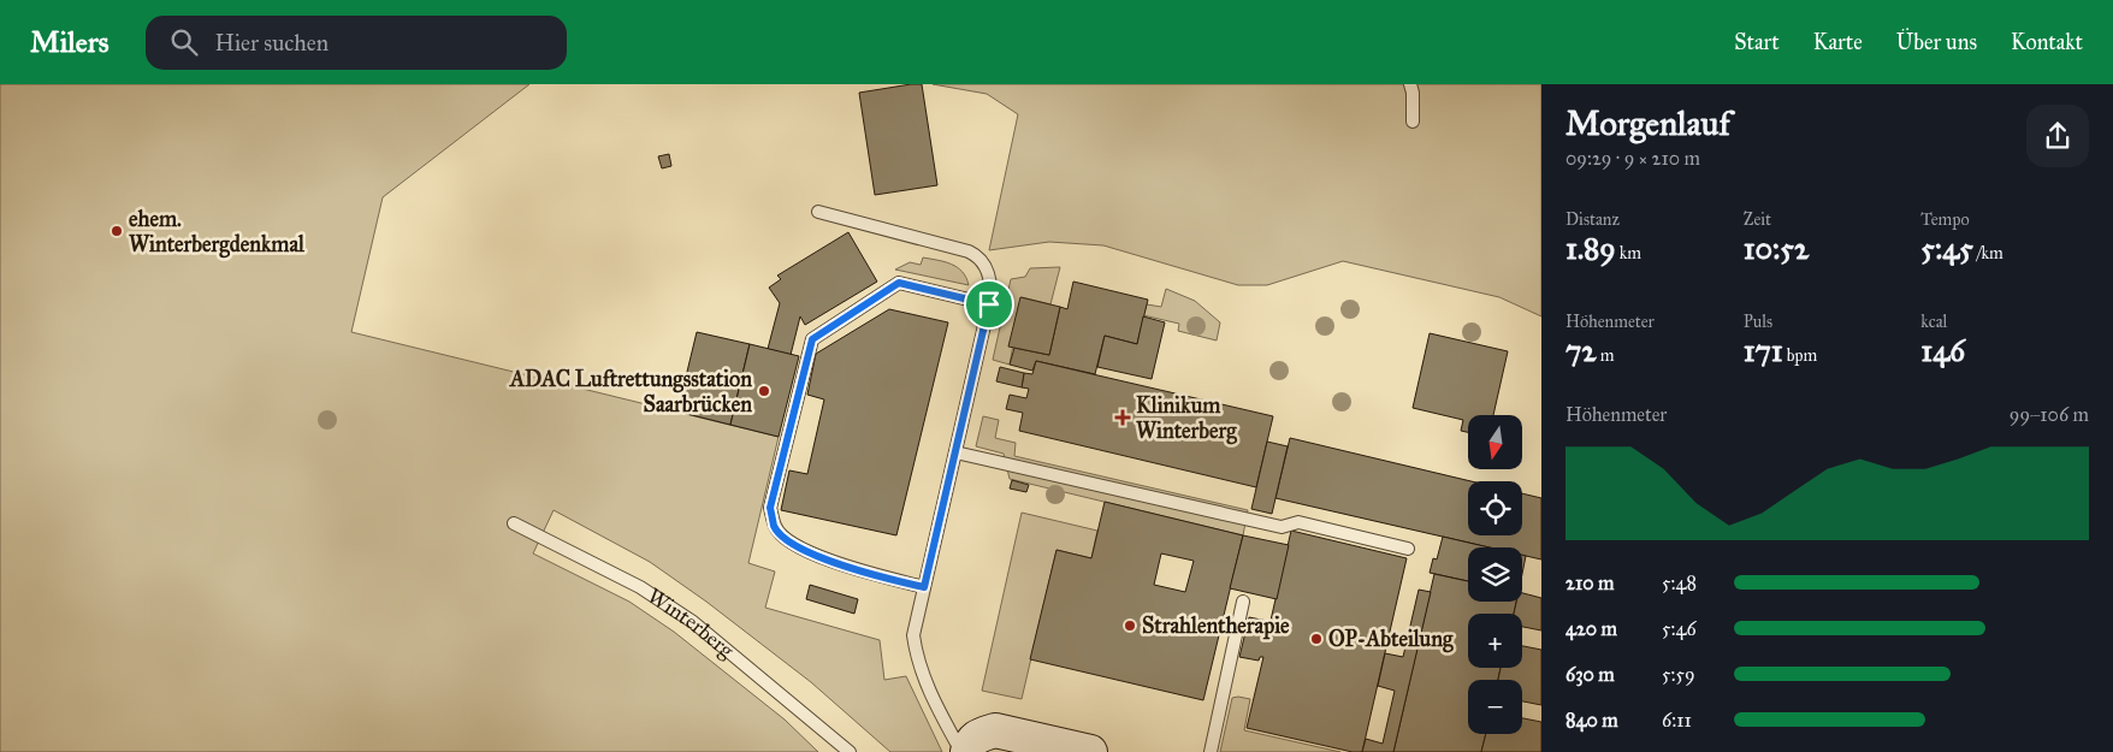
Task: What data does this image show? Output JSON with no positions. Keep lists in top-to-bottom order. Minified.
{"streets":{"lane":["Winterberg"]},"places":{"other":["ehem. Winterbergdenkmal","ADAC Luftrettungsstation Saarbrücken","Strahlentherapie","OP-Abteilung"],"health":["Klinikum Winterberg"]},"north":"bottom","page":{"header":"Milers","search":"Hier suchen","nav":["Start","Karte","Über uns","Kontakt"],"heading":["Morgenlauf","09:29 · 9 × 210 m"],"stats":[["Distanz","1.89 km"],["Zeit","10:52"],["Tempo","5:45 /km"],["Höhenmeter","72 m"],["Puls","171 bpm"],["kcal","146"]],"chart":["Höhenmeter","99–106 m"],"map_buttons":["+","−"],"list":[{"name":"210 m","note":"5:48"},{"name":"420 m","note":"5:46"},{"name":"630 m","note":"5:59"},{"name":"840 m","note":"6:11"}]}}
